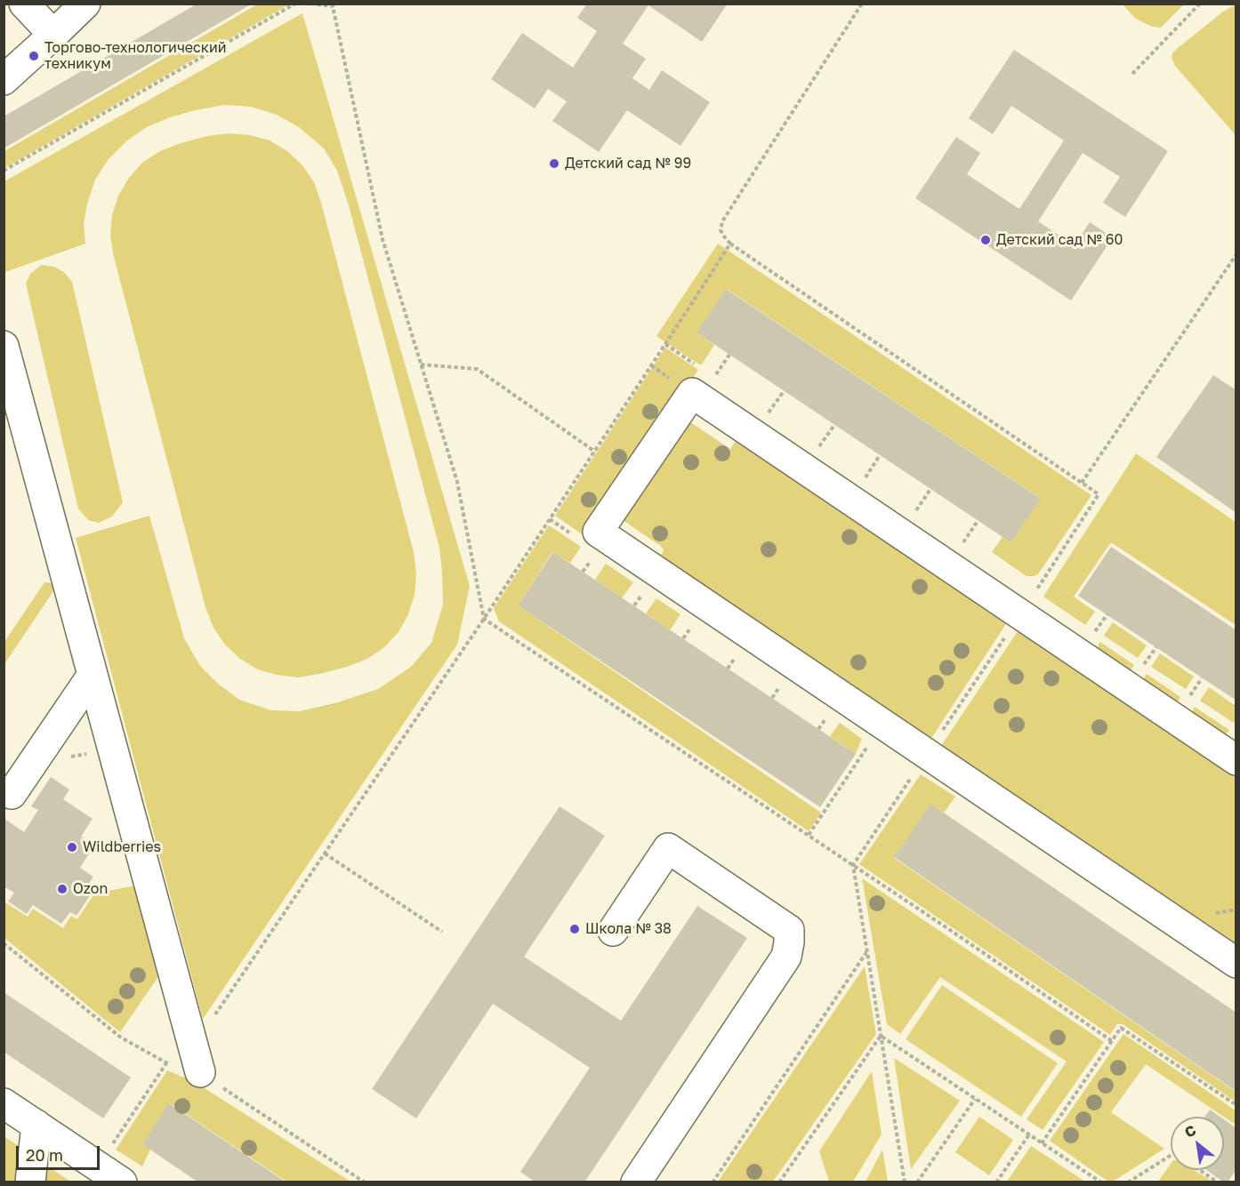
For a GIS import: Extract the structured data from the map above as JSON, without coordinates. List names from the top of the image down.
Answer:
{
  "places": [
    "Торгово-технологический техникум",
    "Детский сад № 99",
    "Детский сад № 60",
    "Wildberries",
    "Ozon",
    "Школа № 38"
  ],
  "scale_bar": "20 m",
  "north": "top left"
}
